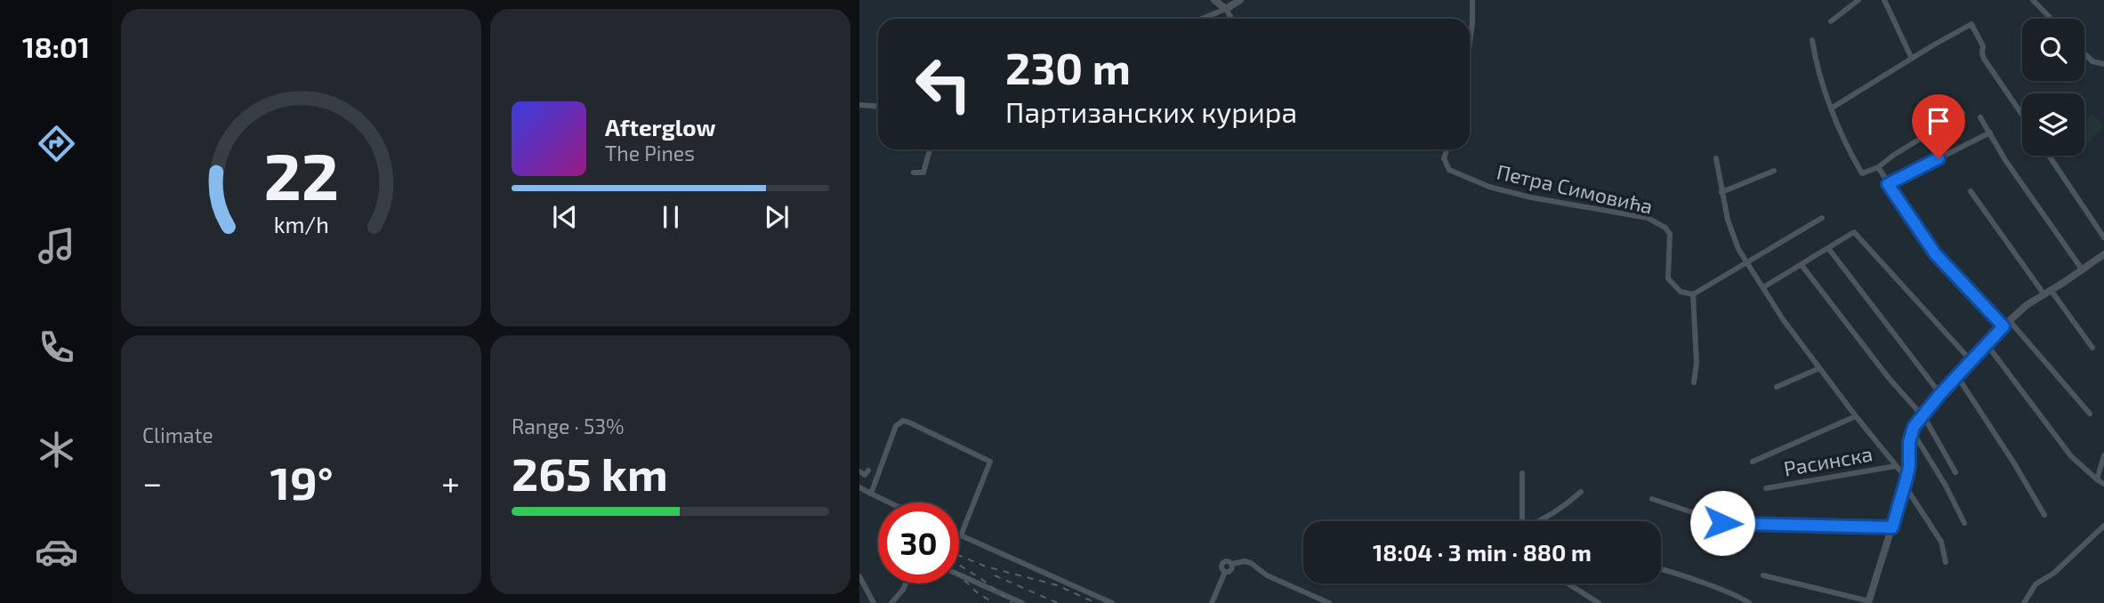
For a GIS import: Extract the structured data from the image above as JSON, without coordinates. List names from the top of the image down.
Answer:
{
  "streets": {
    "street": ["Петра Симовића", "Расинска"]
  },
  "page": {
    "tabs": "18:01",
    "turn": ["230 m", "Партизанских курира"],
    "song": ["Afterglow", "The Pines"],
    "tile": [
      "Climate",
      ["Range · 53%", "265 km"]
    ],
    "heat": ["−", "19°", "+"],
    "limit": "30",
    "trip": "18:04 · 3 min · 880 m",
    "gauge": ["22", "km/h"]
  }
}
